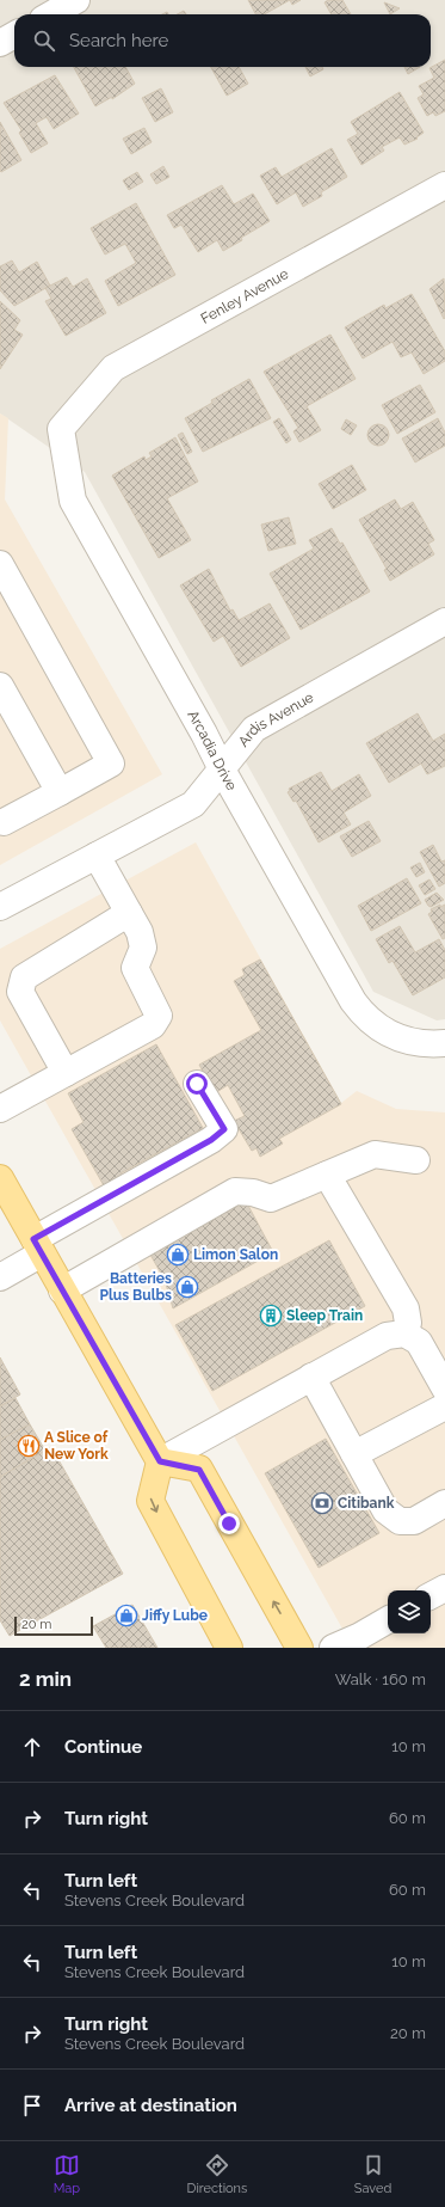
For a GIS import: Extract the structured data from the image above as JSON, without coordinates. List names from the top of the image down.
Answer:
{
  "streets": {
    "street": ["Fenley Avenue", "Ardis Avenue", "Arcadia Drive"]
  },
  "crossings": [
    ["Fenley Avenue", "Arcadia Drive"],
    ["Ardis Avenue", "Arcadia Drive"]
  ],
  "places": {
    "shop": ["Limon Salon", "Batteries Plus Bulbs", "Jiffy Lube"],
    "building": ["Sleep Train"],
    "restaurant": ["A Slice of New York"],
    "bank": ["Citibank"]
  },
  "scale_bar": "20 m",
  "page": {
    "search": "Search here",
    "scale": "20 m",
    "heading": ["2 min", "Walk · 160 m"],
    "list": [
      ["Continue", "10 m"],
      ["Turn right", "60 m"],
      ["Turn left", "Stevens Creek Boulevard", "60 m"],
      ["Turn left", "Stevens Creek Boulevard", "10 m"],
      ["Turn right", "Stevens Creek Boulevard", "20 m"],
      "Arrive at destination"
    ],
    "nav": ["Map", "Directions", "Saved"]
  }
}
